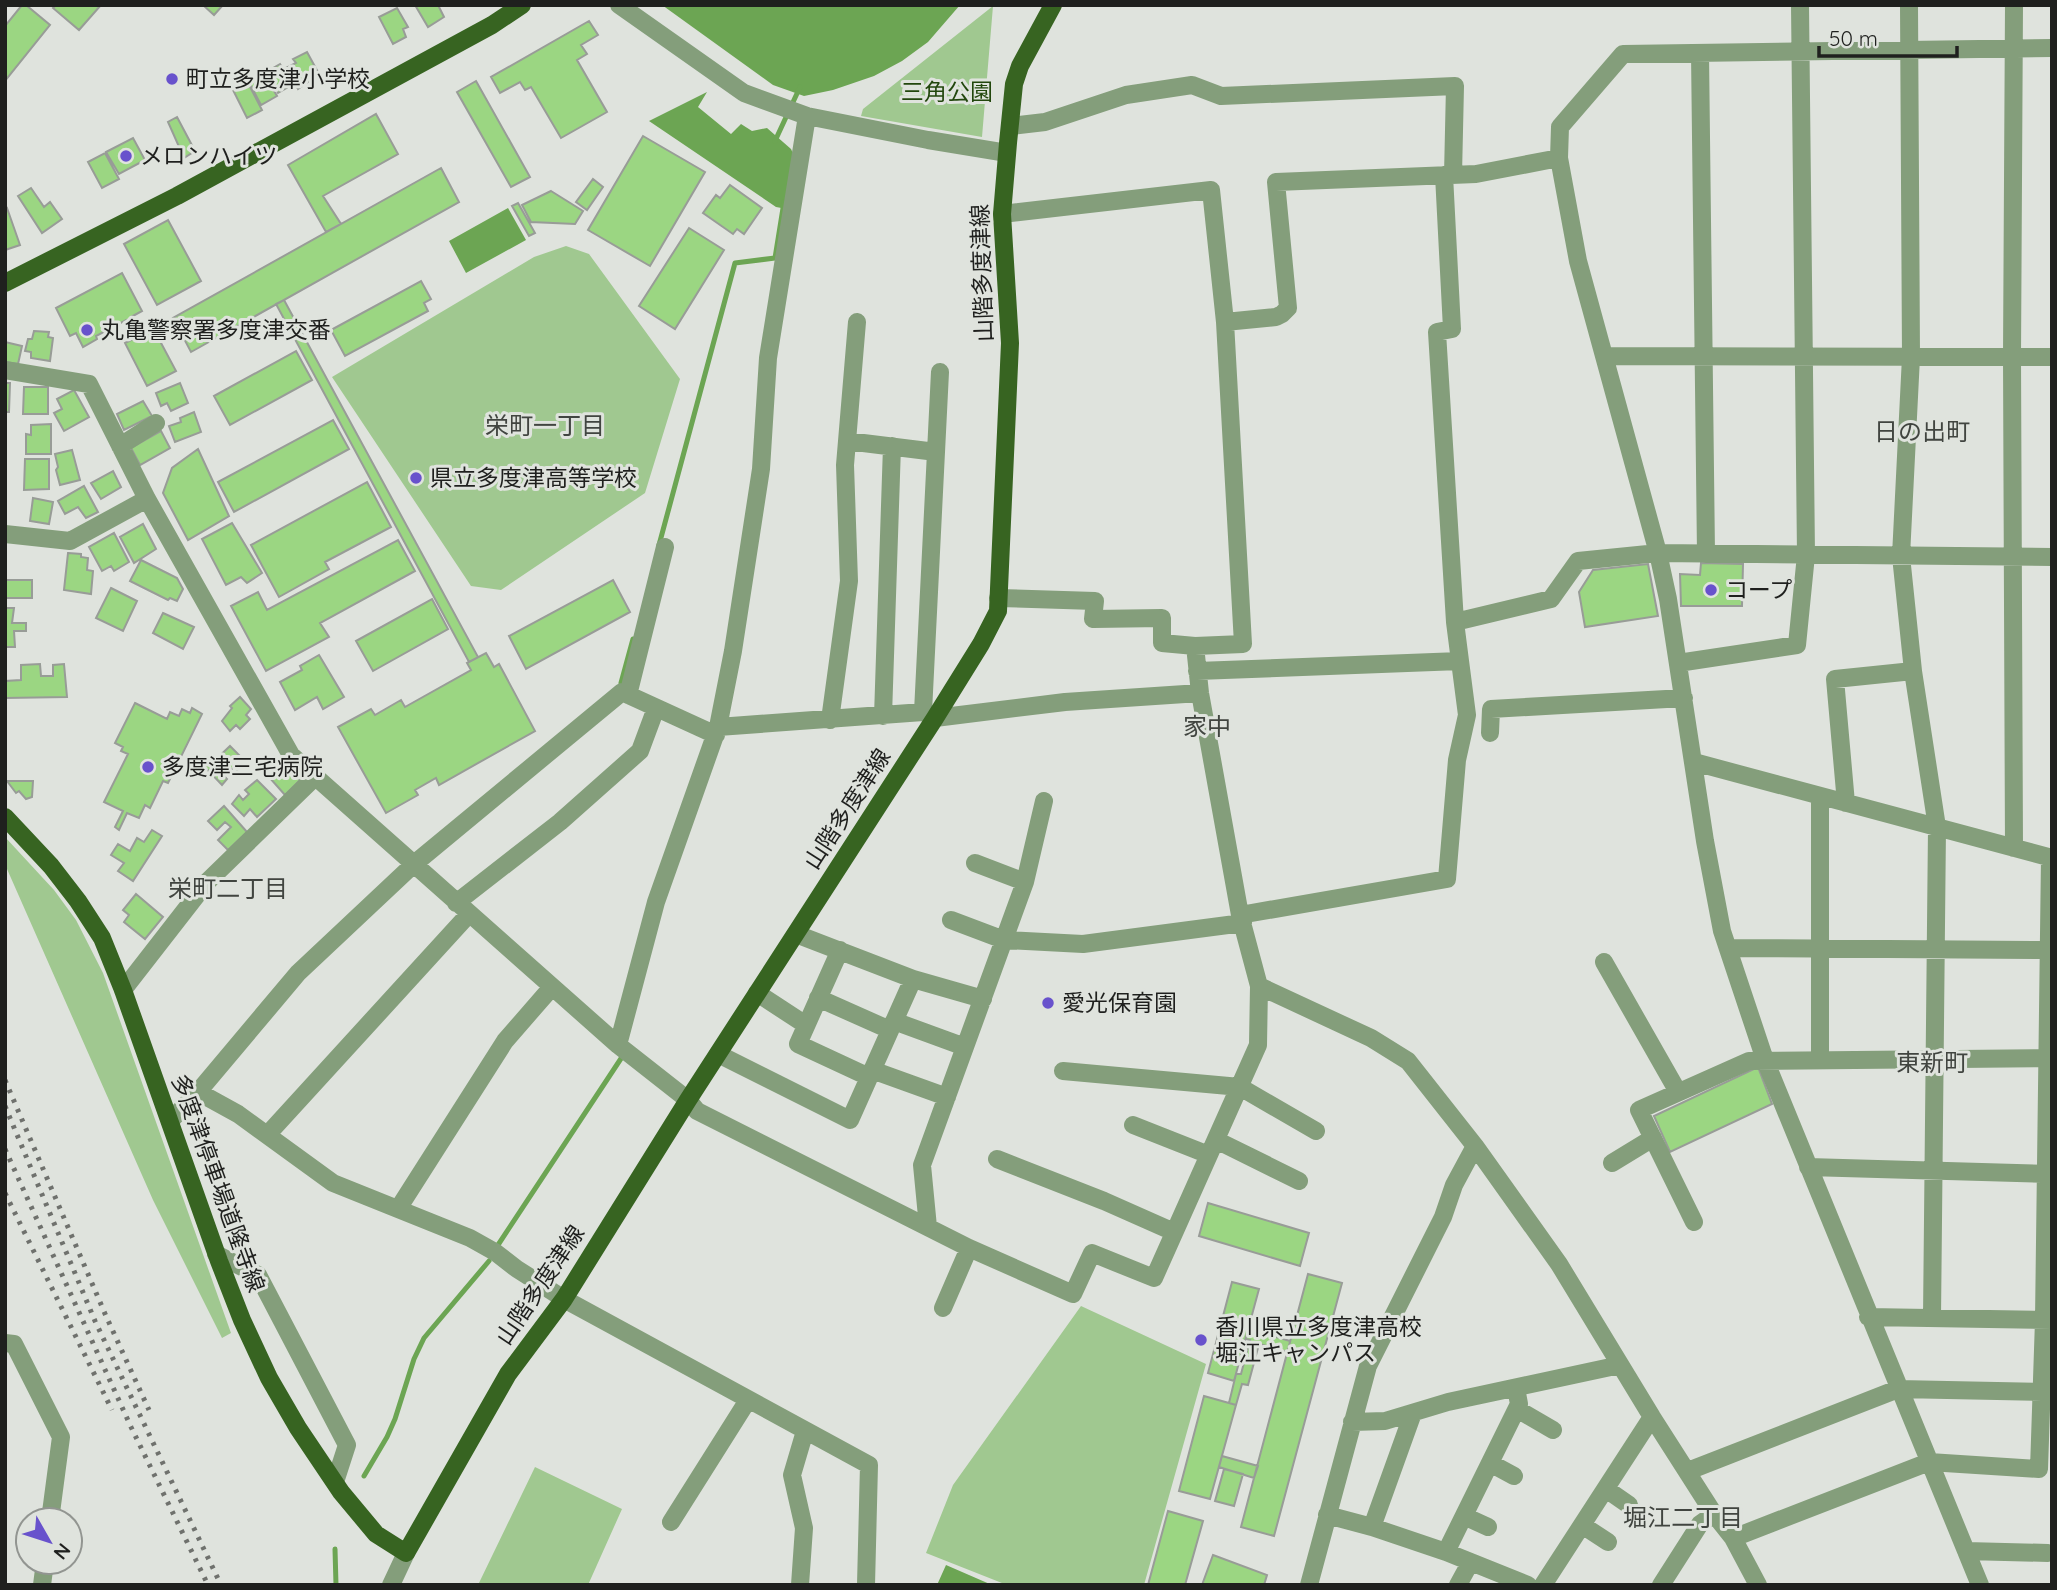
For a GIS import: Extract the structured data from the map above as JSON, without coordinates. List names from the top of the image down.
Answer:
{
  "streets": {
    "main road": ["山階多度津線", "多度津停車場道隆寺線"]
  },
  "crossings": [
    ["山階多度津線", "多度津停車場道隆寺線"]
  ],
  "districts": [
    "栄町一丁目",
    "日の出町",
    "家中",
    "栄町二丁目",
    "東新町",
    "堀江二丁目"
  ],
  "parks": ["三角公園"],
  "places": [
    "町立多度津小学校",
    "メロンハイツ",
    "丸亀警察署多度津交番",
    "県立多度津高等学校",
    "コープ",
    "多度津三宅病院",
    "愛光保育園",
    "香川県立多度津高校 堀江キャンパス"
  ],
  "scale_bar": "50 m",
  "north": "bottom right"
}
